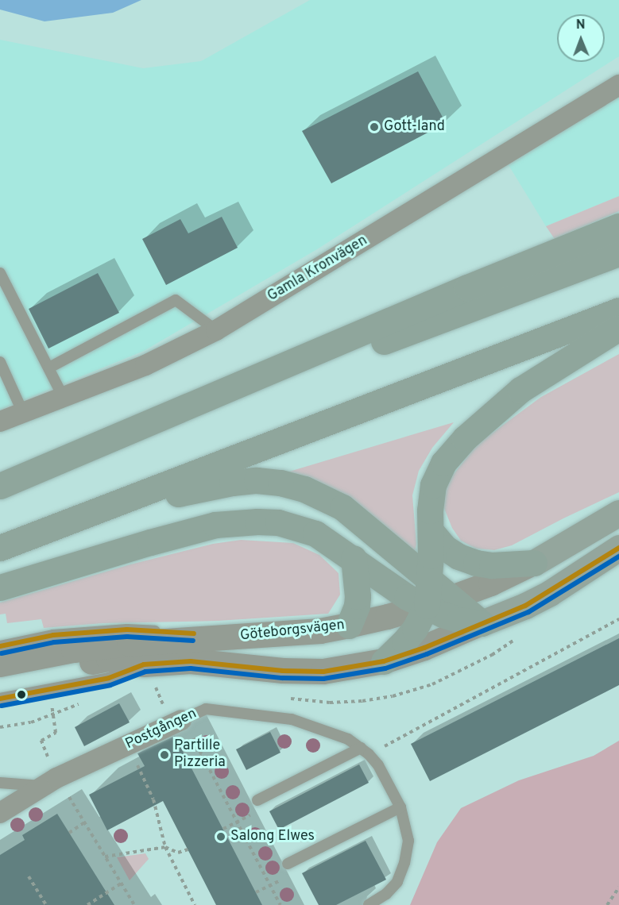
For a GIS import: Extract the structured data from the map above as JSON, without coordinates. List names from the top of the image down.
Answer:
{
  "streets": {
    "main road": ["Göteborgsvägen"],
    "street": ["Gamla Kronvägen", "Postgången"]
  },
  "places": ["Gott-land", "Partille Pizzeria", "Salong Elwes"],
  "north": "top"
}
